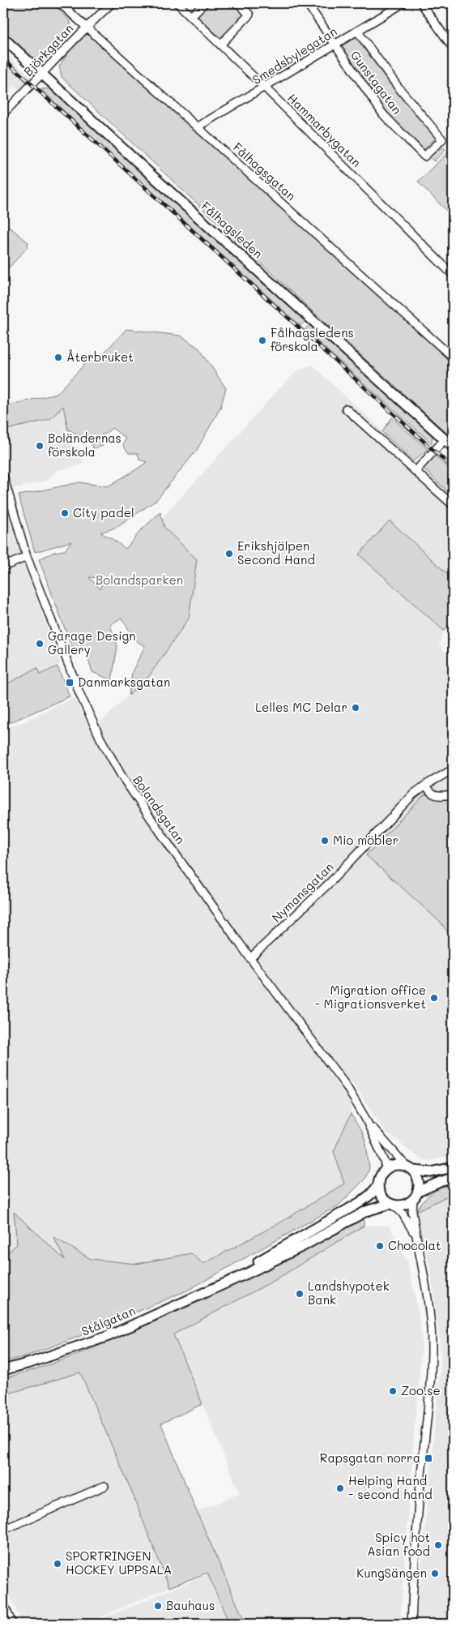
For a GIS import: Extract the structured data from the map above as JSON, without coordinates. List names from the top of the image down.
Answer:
{
  "streets": {
    "main road": ["Fålhagsleden", "Stålgatan"],
    "street": [
      "Björkgatan",
      "Smedsbylegatan",
      "Gunstagatan",
      "Hammarbygatan",
      "Fålhagsgatan",
      "Bolandsgatan",
      "Nymansgatan"
    ]
  },
  "crossings": [
    ["Björkgatan", "Fålhagsgatan"],
    ["Björkgatan", "Fålhagsleden"],
    ["Smedsbylegatan", "Gunstagatan"],
    ["Smedsbylegatan", "Hammarbygatan"],
    ["Smedsbylegatan", "Fålhagsgatan"],
    ["Bolandsgatan", "Nymansgatan"],
    ["Bolandsgatan", "Stålgatan"]
  ],
  "parks": ["Bolandsparken"],
  "places": {
    "other": [
      "Fålhagsledens förskola",
      "Återbruket",
      "Boländernas förskola",
      "City padel",
      "Erikshjälpen Second Hand",
      "Garage Design Gallery",
      "Lelles MC Delar",
      "Mio möbler",
      "Migration office - Migrationsverket",
      "Chocolat",
      "Landshypotek Bank",
      "Zoo.se",
      "Helping Hand - second hand",
      "Spicy hot Asian food",
      "SPORTRINGEN HOCKEY UPPSALA",
      "KungSängen",
      "Bauhaus"
    ],
    "transit": ["Danmarksgatan", "Rapsgatan norra"]
  }
}
